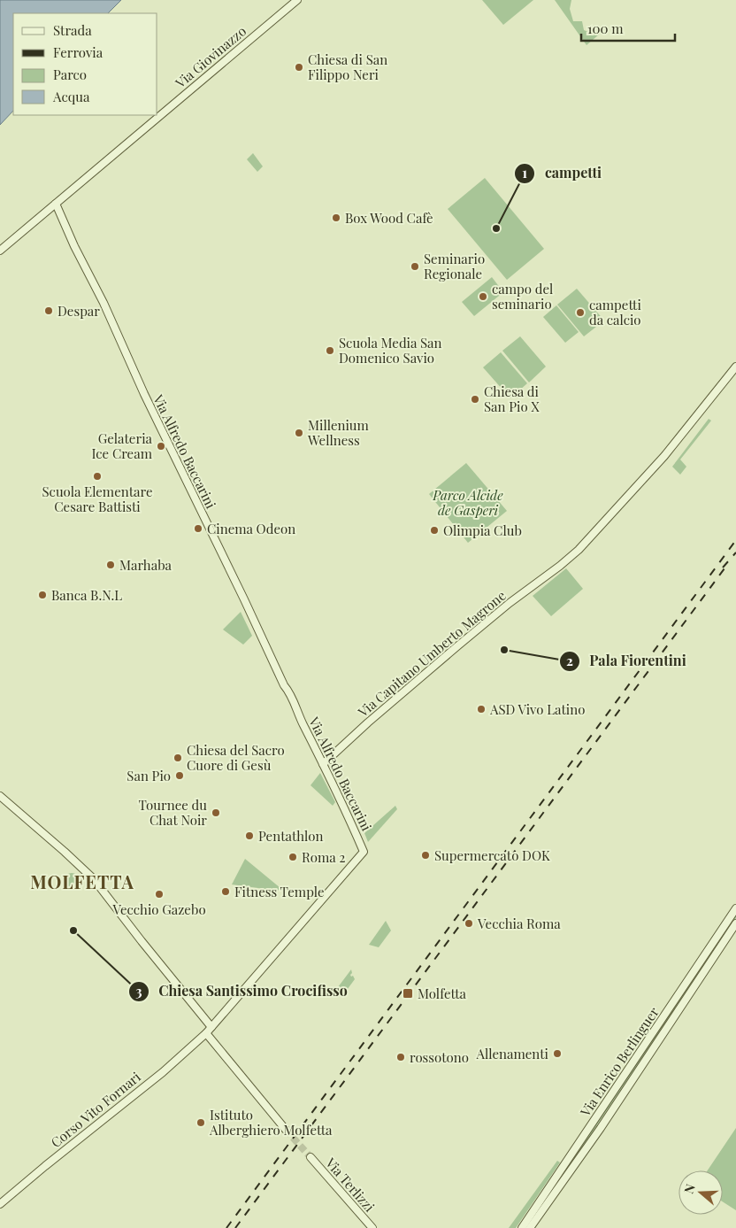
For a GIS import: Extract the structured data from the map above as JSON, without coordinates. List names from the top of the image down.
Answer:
{
  "streets": {
    "street": [
      "Via Giovinazzo",
      "Via Alfredo Baccarini",
      "Via Capitano Umberto Magrone",
      "Via Enrico Berlinguer",
      "Corso Vito Fornari",
      "Via Terlizzi"
    ]
  },
  "crossings": [
    ["Via Giovinazzo", "Via Alfredo Baccarini"],
    ["Via Alfredo Baccarini", "Via Capitano Umberto Magrone"],
    ["Via Alfredo Baccarini", "Corso Vito Fornari"]
  ],
  "districts": ["MOLFETTA"],
  "parks": ["Parco Alcide de Gasperi"],
  "places": {
    "other": [
      "Chiesa di San Filippo Neri",
      "Box Wood Cafè",
      "campetti",
      "Seminario Regionale",
      "campo del seminario",
      "Despar",
      "campetti da calcio",
      "Scuola Media San Domenico Savio",
      "Chiesa di San Pio X",
      "Millenium Wellness",
      "Gelateria Ice Cream",
      "Scuola Elementare Cesare Battisti",
      "Cinema Odeon",
      "Olimpia Club",
      "Marhaba",
      "Banca B.N.L",
      "Pala Fiorentini",
      "ASD Vivo Latino",
      "Chiesa del Sacro Cuore di Gesù",
      "San Pio",
      "Tournee du Chat Noir",
      "Pentathlon",
      "Supermercato DOK",
      "Roma 2",
      "Fitness Temple",
      "Vecchio Gazebo",
      "Vecchia Roma",
      "Chiesa Santissimo Crocifisso",
      "Allenamenti",
      "rossotono",
      "Istituto Alberghiero Molfetta"
    ],
    "transit": ["Molfetta"]
  },
  "legend": [
    "Strada",
    "Ferrovia",
    "Parco",
    "Acqua"
  ],
  "scale_bar": "100 m",
  "north": "left"
}
